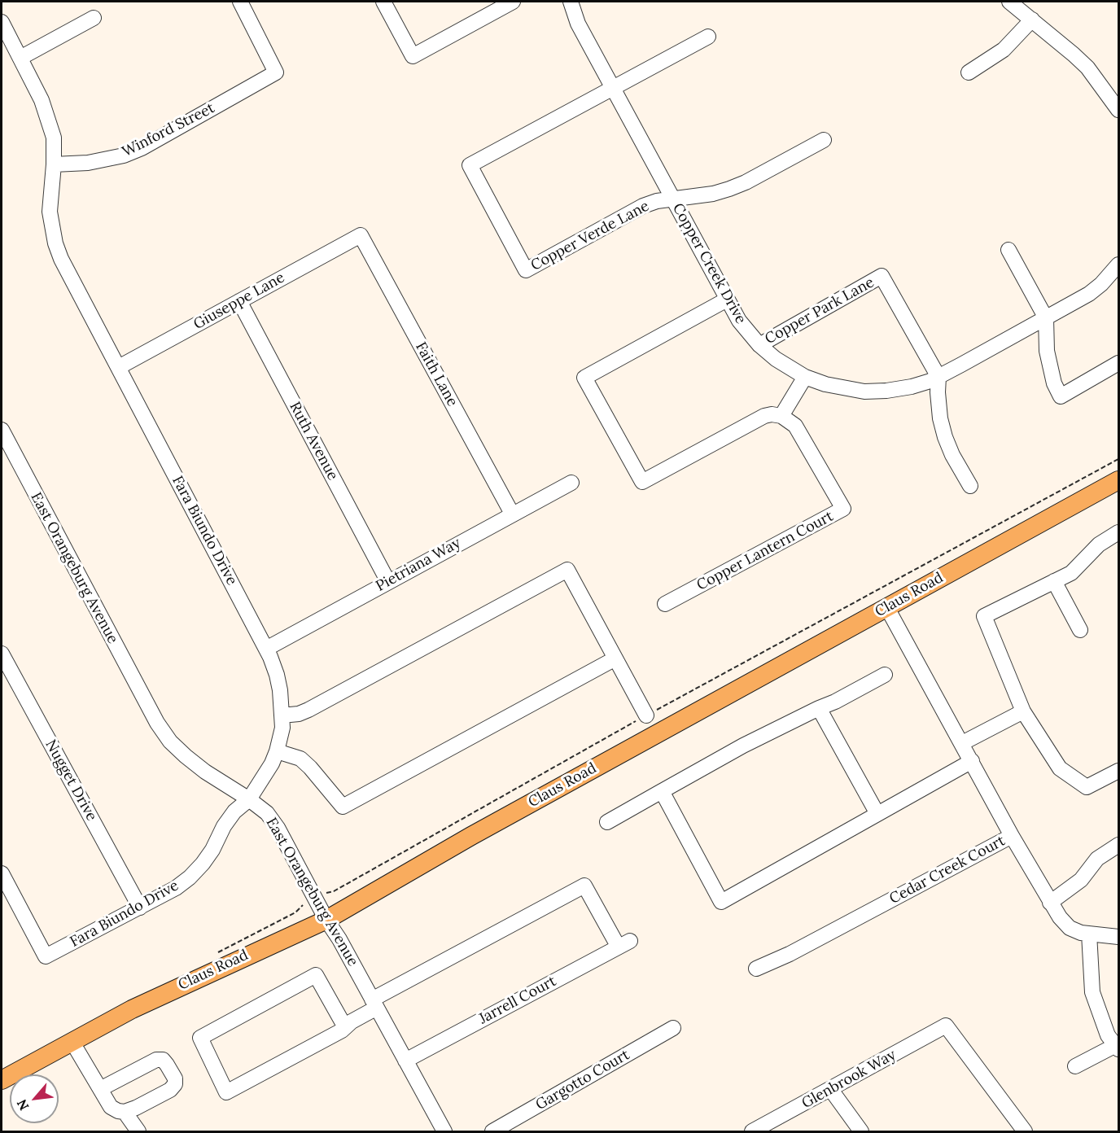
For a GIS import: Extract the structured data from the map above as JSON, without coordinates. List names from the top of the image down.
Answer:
{
  "streets": {
    "main road": ["Claus Road"],
    "street": [
      "Winford Street",
      "Copper Verde Lane",
      "Copper Creek Drive",
      "Giuseppe Lane",
      "Copper Park Lane",
      "Faith Lane",
      "Ruth Avenue",
      "Fara Biundo Drive",
      "Copper Lantern Court",
      "Pietriana Way",
      "East Orangeburg Avenue",
      "Nugget Drive",
      "Cedar Creek Court",
      "Jarrell Court",
      "Glenbrook Way",
      "Gargotto Court"
    ]
  },
  "crossings": [
    ["Winford Street", "Fara Biundo Drive"],
    ["Copper Verde Lane", "Copper Creek Drive"],
    ["Copper Creek Drive", "Copper Park Lane"],
    ["Giuseppe Lane", "Faith Lane"],
    ["Giuseppe Lane", "Ruth Avenue"],
    ["Giuseppe Lane", "Fara Biundo Drive"],
    ["Faith Lane", "Pietriana Way"],
    ["Ruth Avenue", "Pietriana Way"],
    ["Fara Biundo Drive", "Pietriana Way"],
    ["Fara Biundo Drive", "East Orangeburg Avenue"],
    ["Fara Biundo Drive", "Nugget Drive"],
    ["East Orangeburg Avenue", "Claus Road"],
    ["East Orangeburg Avenue", "Jarrell Court"],
    ["Claus Road", "Cedar Creek Court"]
  ],
  "north": "bottom left"
}
